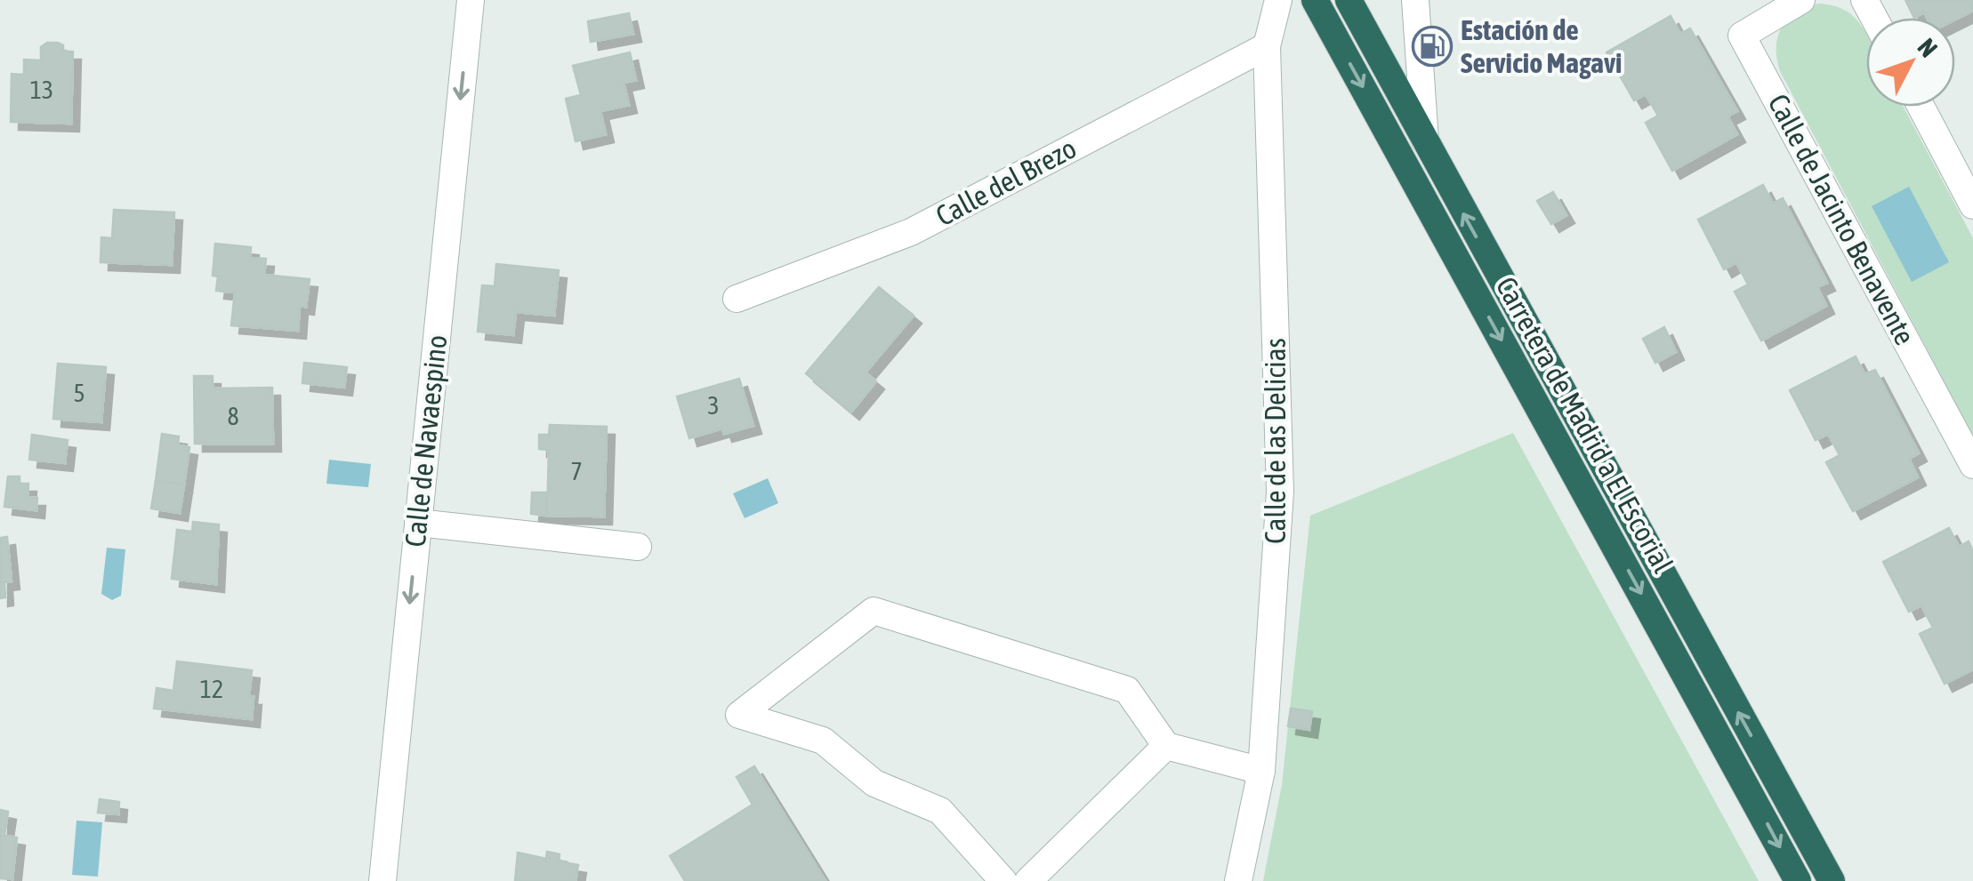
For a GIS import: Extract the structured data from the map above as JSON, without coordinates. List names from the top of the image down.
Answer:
{
  "streets": {
    "highway": ["Carretera de Madrid a El Escorial"],
    "street": [
      "Calle del Brezo",
      "Calle de Jacinto Benavente",
      "Calle de Navaespino",
      "Calle de las Delicias"
    ]
  },
  "crossings": [
    ["Calle del Brezo", "Calle de las Delicias"]
  ],
  "one_way": ["Calle de Navaespino"],
  "places": {
    "fuel station": ["Estación de Servicio Magavi"]
  },
  "house_numbers": [
    "13",
    "5",
    "3",
    "8",
    "7",
    "12"
  ],
  "north": "top right"
}
